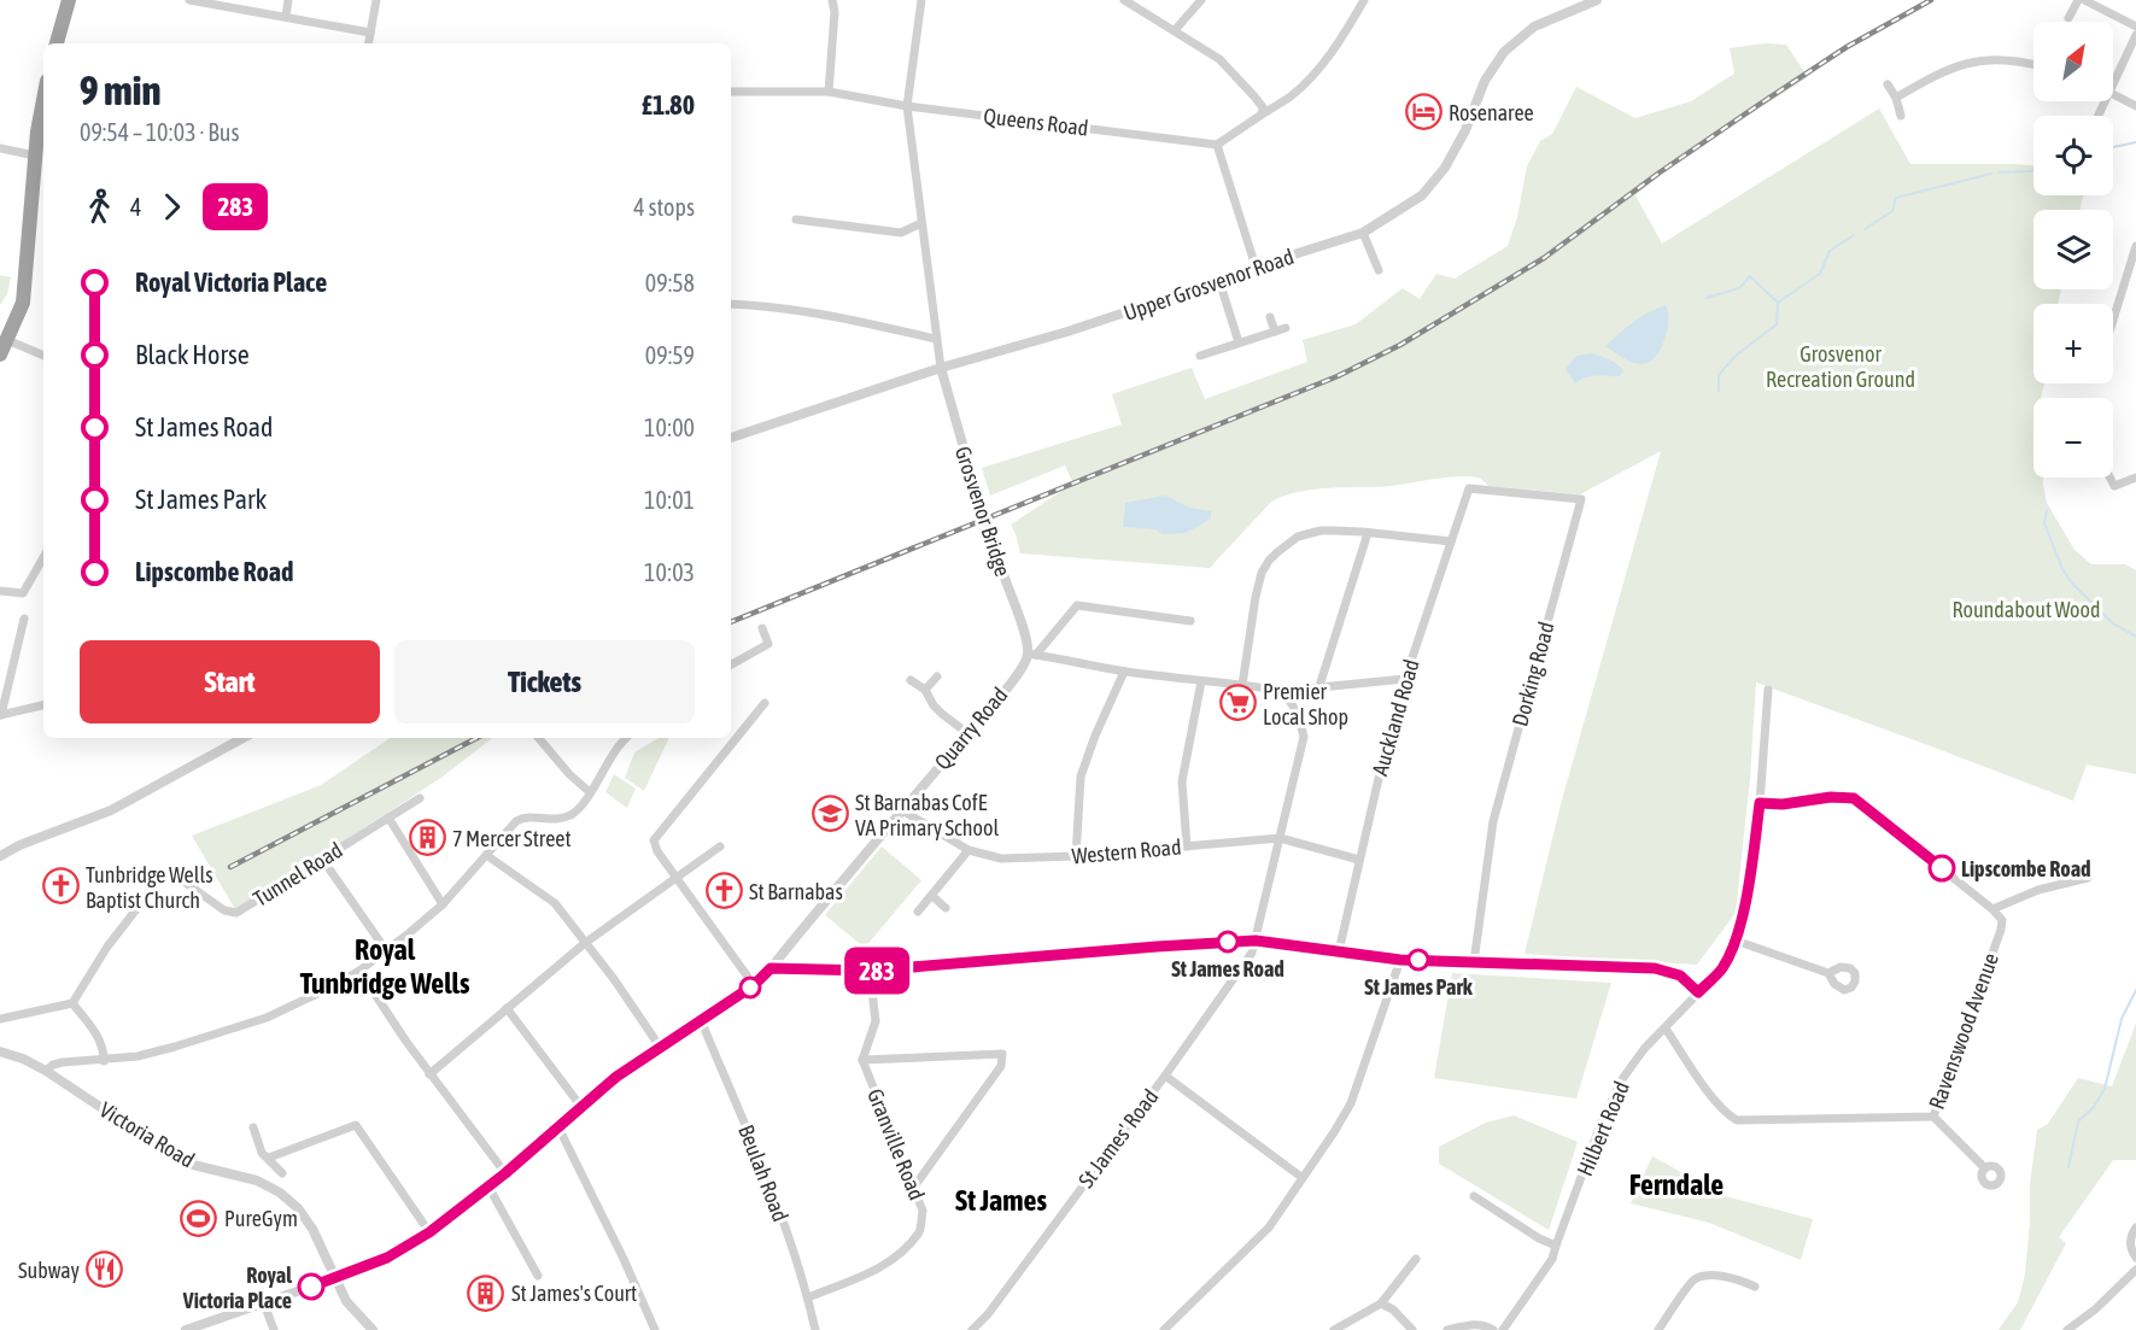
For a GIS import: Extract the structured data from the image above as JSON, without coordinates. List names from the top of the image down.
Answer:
{
  "streets": {
    "street": [
      "Queens Road",
      "Upper Grosvenor Road",
      "Grosvenor Bridge",
      "Dorking Road",
      "Auckland Road",
      "Quarry Road",
      "Western Road",
      "Tunnel Road",
      "Ravenswood Avenue",
      "Hilbert Road",
      "Victoria Road",
      "St James' Road",
      "Granville Road",
      "Beulah Road"
    ]
  },
  "crossings": [
    ["Upper Grosvenor Road", "Grosvenor Bridge"],
    ["Grosvenor Bridge", "Quarry Road"],
    ["Dorking Road", "Auckland Road"],
    ["Auckland Road", "Western Road"],
    ["Quarry Road", "Western Road"],
    ["Quarry Road", "Victoria Road"],
    ["Quarry Road", "Beulah Road"],
    ["Ravenswood Avenue", "Hilbert Road"],
    ["Granville Road", "Beulah Road"]
  ],
  "districts": ["Royal Tunbridge Wells", "Ferndale", "St James"],
  "parks": ["Grosvenor Recreation Ground", "Roundabout Wood"],
  "places": {
    "hotel": ["Rosenaree"],
    "supermarket": ["Premier Local Shop"],
    "school or university": ["St Barnabas CofE VA Primary School"],
    "building": ["7 Mercer Street", "St James's Court"],
    "other": [
      "Lipscombe Road",
      "St James Road",
      "St James Park",
      "Royal Victoria Place"
    ],
    "church": ["Tunbridge Wells Baptist Church", "St Barnabas"],
    "sports": ["PureGym"],
    "restaurant": ["Subway"]
  },
  "lines": ["bus line 283"],
  "north": "top right",
  "page": {
    "on_map": "283",
    "map_buttons": ["+", "−"],
    "heading": ["9 min", "09:54 – 10:03 · Bus", "£1.80"],
    "legs": ["4", "283", "4 stops"],
    "list": [
      {
        "name": "Royal Victoria Place",
        "value": "09:58"
      },
      {
        "name": "Black Horse",
        "value": "09:59"
      },
      {
        "name": "St James Road",
        "value": "10:00"
      },
      {
        "name": "St James Park",
        "value": "10:01"
      },
      {
        "name": "Lipscombe Road",
        "value": "10:03"
      }
    ],
    "buttons": ["Start", "Tickets"]
  }
}
